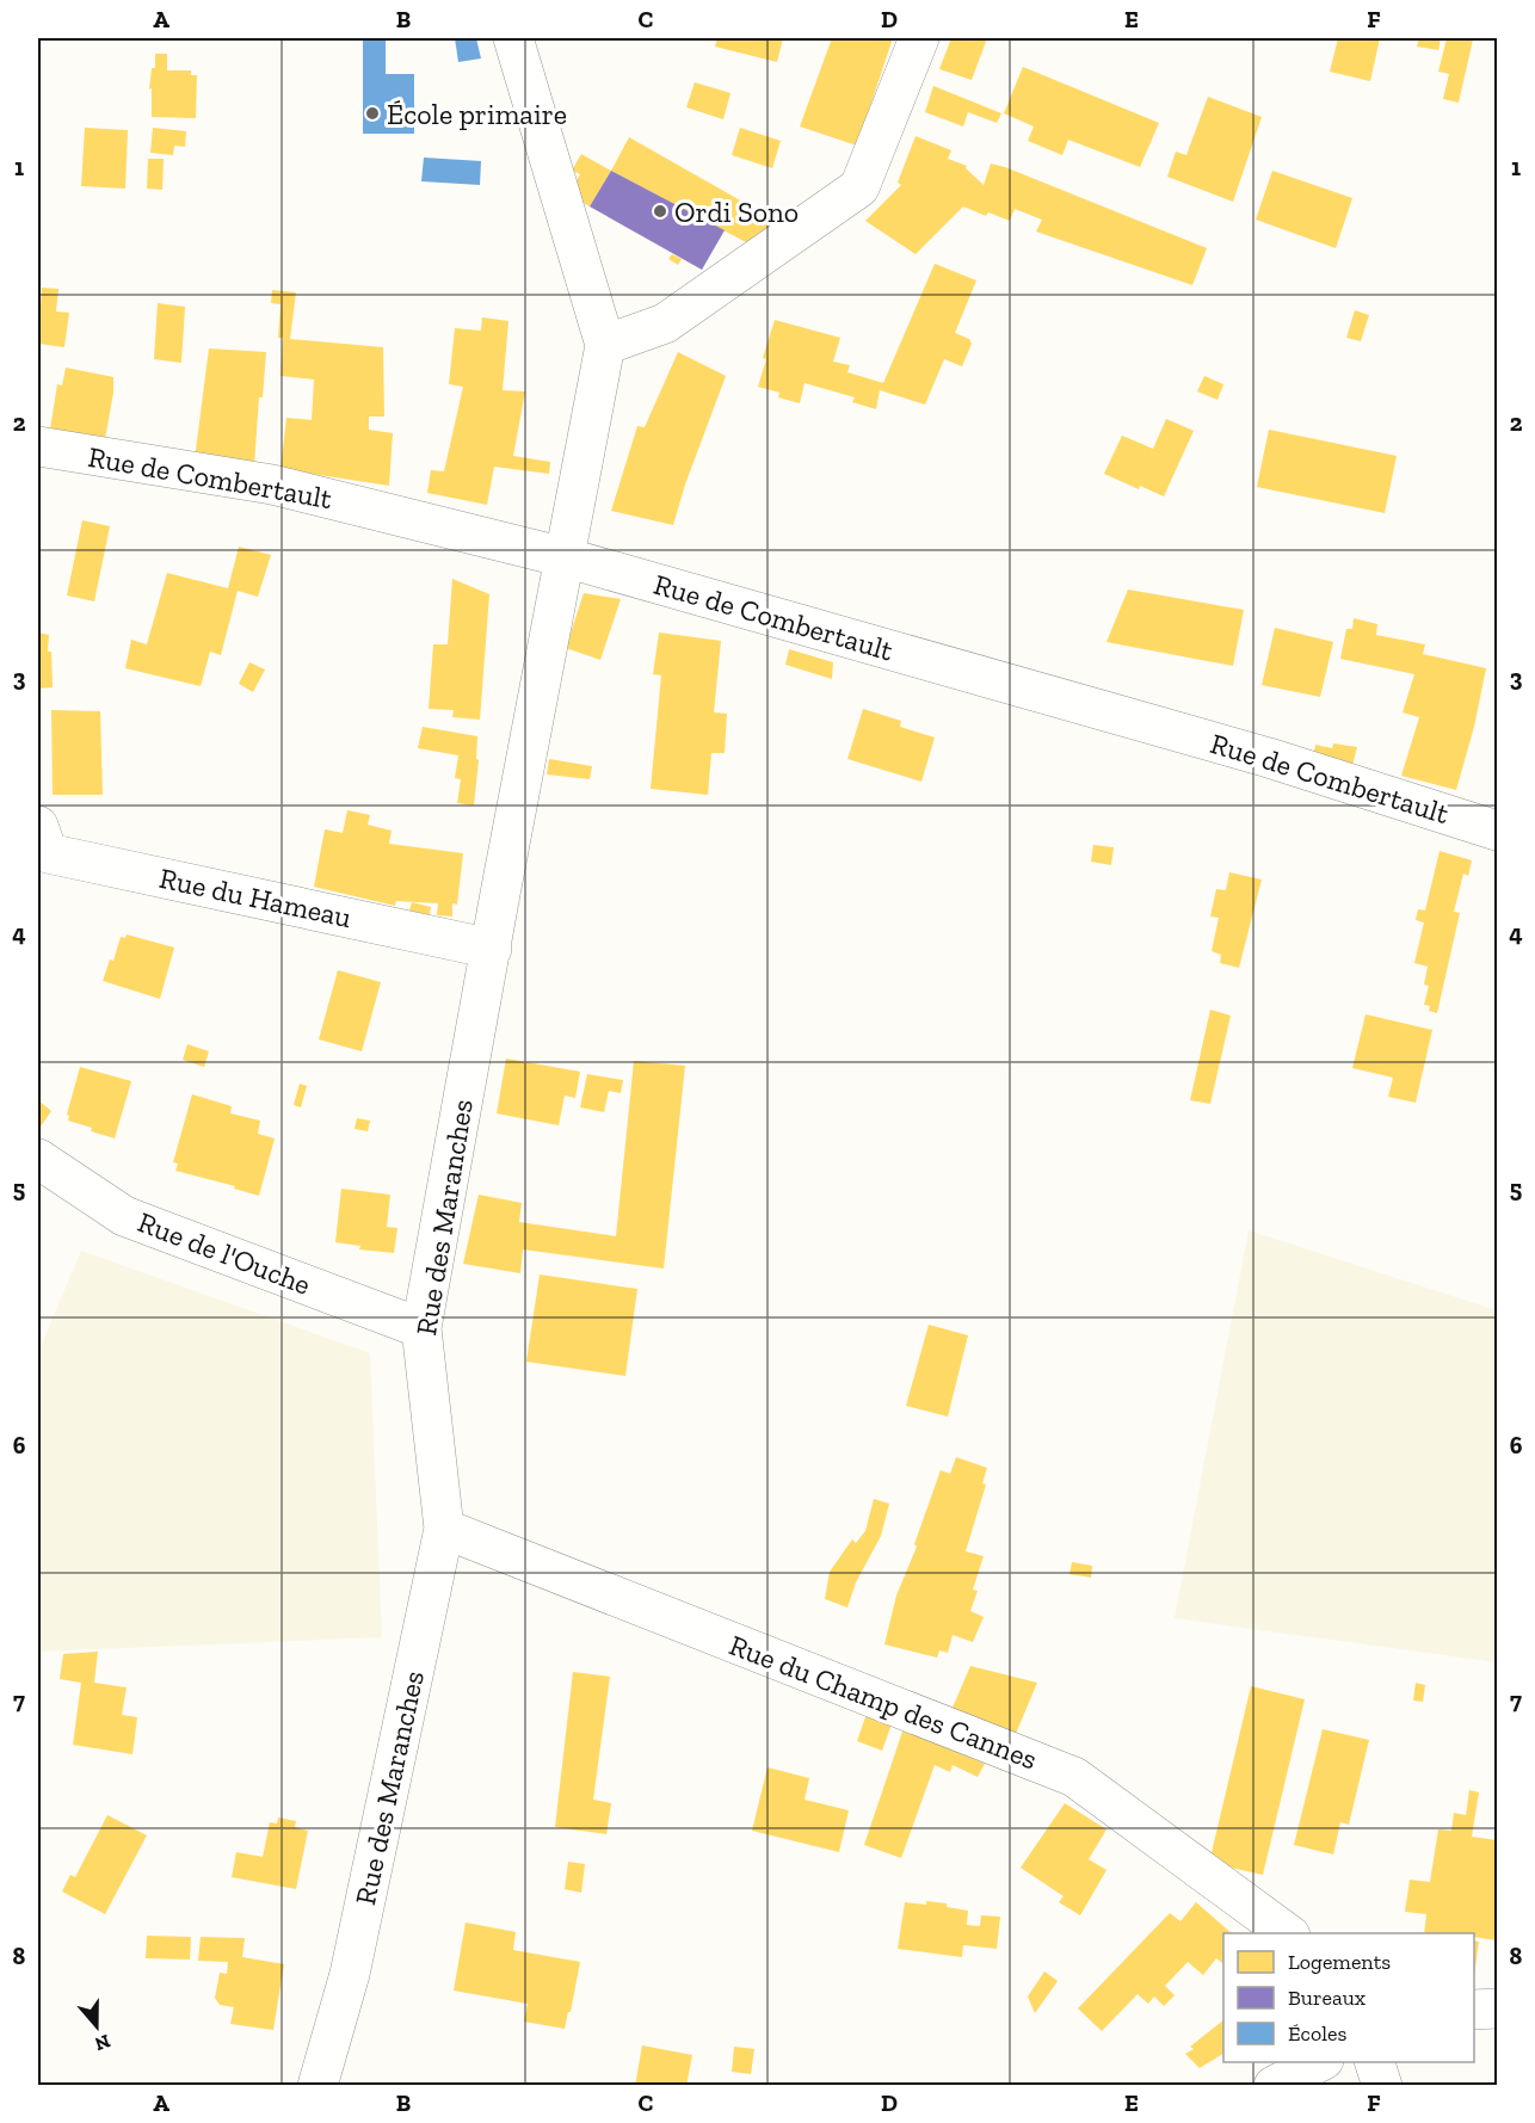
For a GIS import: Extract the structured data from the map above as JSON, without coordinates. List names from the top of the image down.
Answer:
{
  "streets": {
    "street": [
      "Rue de Combertault",
      "Rue du Hameau",
      "Rue des Maranches",
      "Rue de l'Ouche",
      "Rue du Champ des Cannes"
    ]
  },
  "crossings": [
    ["Rue de Combertault", "Rue des Maranches"],
    ["Rue du Hameau", "Rue des Maranches"],
    ["Rue des Maranches", "Rue de l'Ouche"],
    ["Rue des Maranches", "Rue du Champ des Cannes"]
  ],
  "places": ["École primaire", "Ordi Sono"],
  "legend": ["Logements", "Bureaux", "Écoles"],
  "north": "bottom",
  "grid": {
    "columns": [
      "A",
      "B",
      "C",
      "D",
      "E",
      "F"
    ],
    "rows": [
      "1",
      "2",
      "3",
      "4",
      "5",
      "6",
      "7",
      "8"
    ]
  }
}
